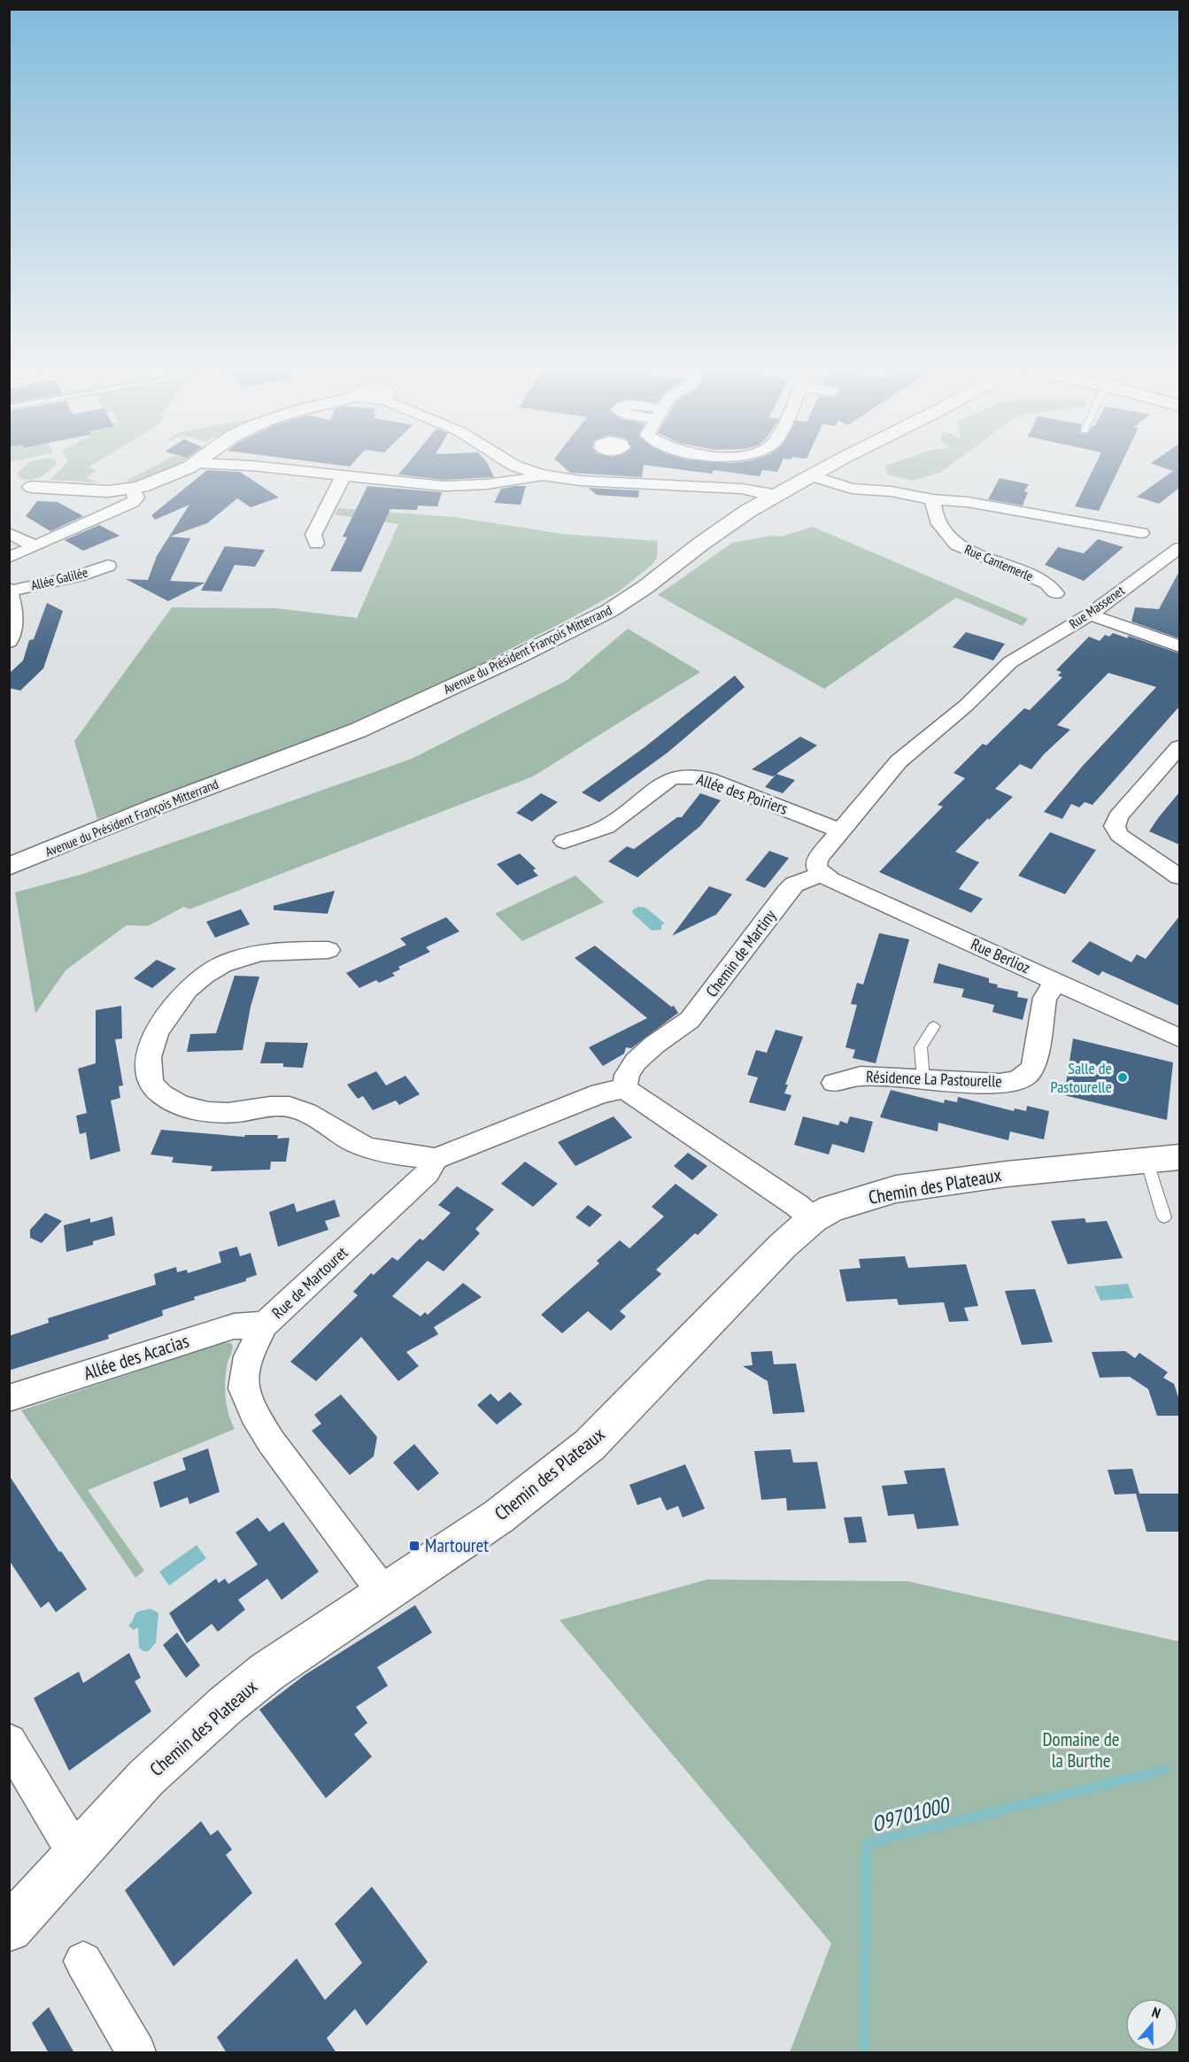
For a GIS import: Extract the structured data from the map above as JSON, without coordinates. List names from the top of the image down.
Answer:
{
  "streets": {
    "street": [
      "Rue Cantemerle",
      "Allée Galilée",
      "Rue Massenet",
      "Avenue du Président François Mitterrand",
      "Allée des Poiriers",
      "Chemin de Martiny",
      "Rue Berlioz",
      "Résidence La Pastourelle",
      "Chemin des Plateaux",
      "Rue de Martouret",
      "Allée des Acacias"
    ]
  },
  "crossings": [
    ["Rue Massenet", "Allée des Poiriers"],
    ["Chemin de Martiny", "Rue Berlioz"],
    ["Rue Berlioz", "Résidence La Pastourelle"],
    ["Chemin des Plateaux", "Rue de Martouret"],
    ["Rue de Martouret", "Allée des Acacias"]
  ],
  "water": ["O9701000"],
  "parks": ["Domaine de la Burthe"],
  "places": {
    "other": ["Salle de Pastourelle"],
    "transit": ["Martouret"]
  },
  "north": "top"
}
